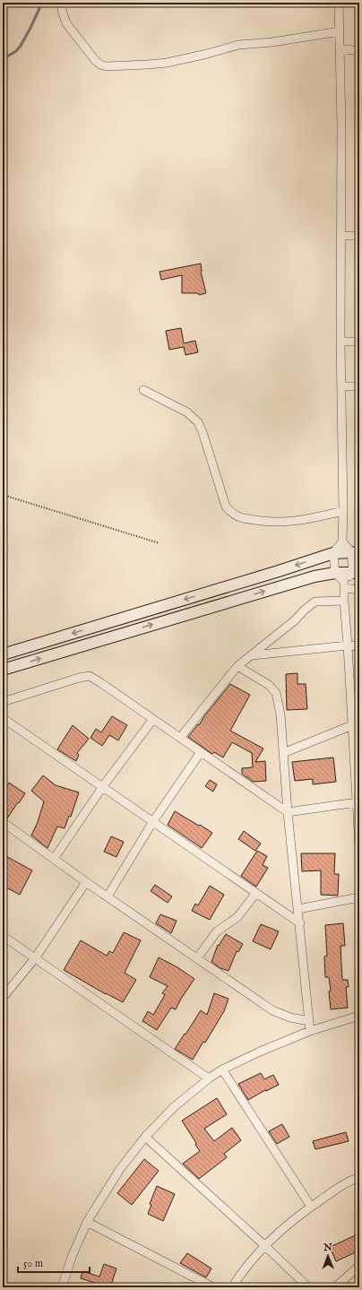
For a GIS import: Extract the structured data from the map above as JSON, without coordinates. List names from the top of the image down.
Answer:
{
  "scale_bar": "50 m",
  "north": "top"
}
